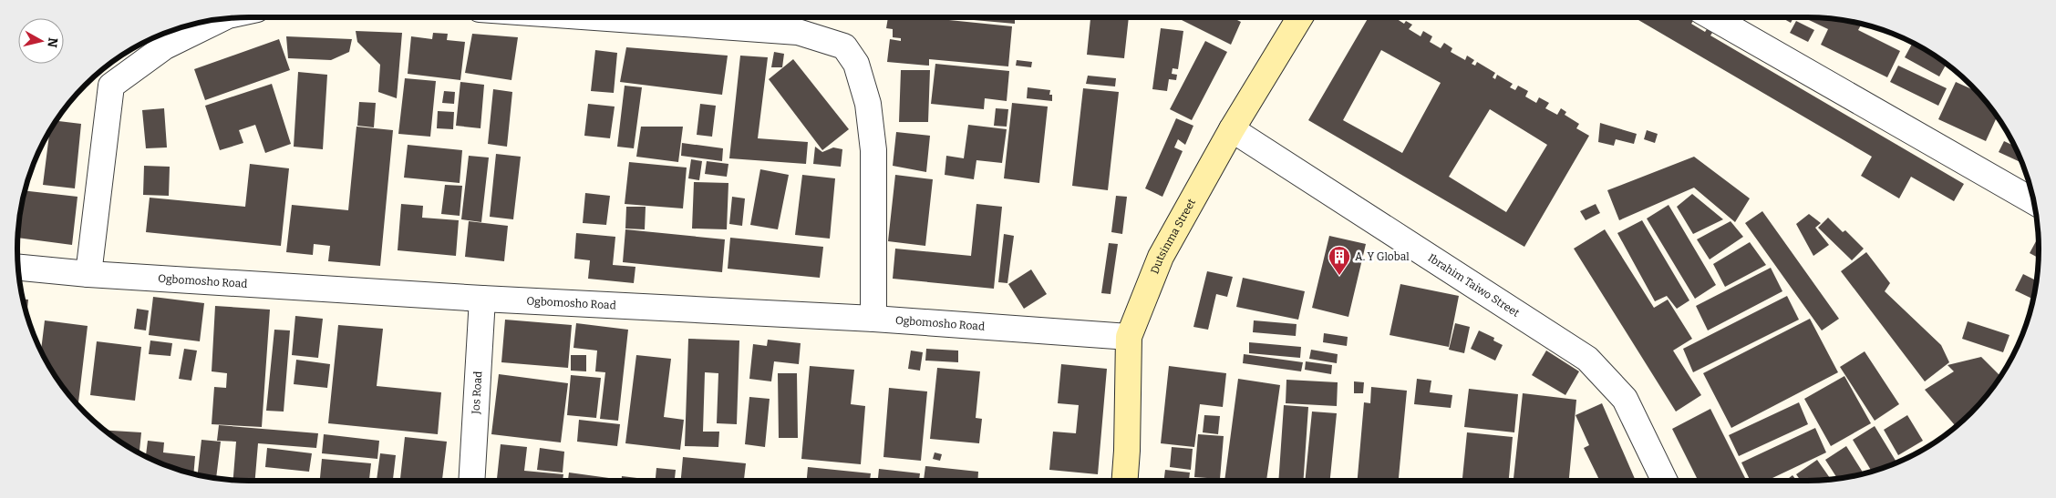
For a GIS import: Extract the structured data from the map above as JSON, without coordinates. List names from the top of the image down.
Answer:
{
  "streets": {
    "street": [
      "Dutsinma Street",
      "Ogbomosho Road",
      "Ibrahim Taiwo Street",
      "Jos Road"
    ]
  },
  "crossings": [
    ["Dutsinma Street", "Ogbomosho Road"],
    ["Dutsinma Street", "Ibrahim Taiwo Street"],
    ["Ogbomosho Road", "Jos Road"]
  ],
  "places": {
    "building": ["A. Y Global"]
  },
  "north": "right"
}
